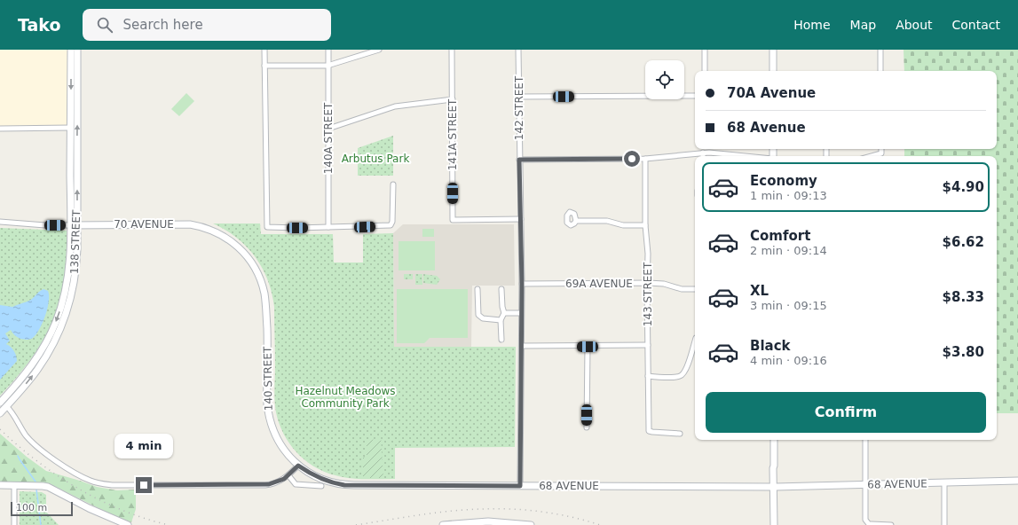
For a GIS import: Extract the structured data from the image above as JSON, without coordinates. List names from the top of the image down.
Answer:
{
  "streets": {
    "street": [
      "142 STREET",
      "141A STREET",
      "140A STREET",
      "70 AVENUE",
      "138 STREET",
      "69A AVENUE",
      "143 STREET",
      "140 STREET",
      "68 AVENUE"
    ]
  },
  "crossings": [
    ["142 STREET", "141A STREET"],
    ["142 STREET", "69A AVENUE"],
    ["142 STREET", "68 AVENUE"],
    ["70 AVENUE", "138 STREET"],
    ["70 AVENUE", "140 STREET"],
    ["69A AVENUE", "143 STREET"],
    ["140 STREET", "68 AVENUE"]
  ],
  "parks": ["Arbutus Park", "Hazelnut Meadows Community Park"],
  "scale_bar": "100 m",
  "page": {
    "header": "Tako",
    "search": "Search here",
    "nav": [
      "Home",
      "Map",
      "About",
      "Contact"
    ],
    "banner": ["70A Avenue", "68 Avenue"],
    "list": [
      {
        "name": "Economy",
        "note": "1 min · 09:13",
        "value": "$4.90"
      },
      {
        "name": "Comfort",
        "note": "2 min · 09:14",
        "value": "$6.62"
      },
      {
        "name": "XL",
        "note": "3 min · 09:15",
        "value": "$8.33"
      },
      {
        "name": "Black",
        "note": "4 min · 09:16",
        "value": "$3.80"
      }
    ],
    "buttons": "Confirm",
    "bubble": "4 min",
    "scale": "100 m"
  }
}
